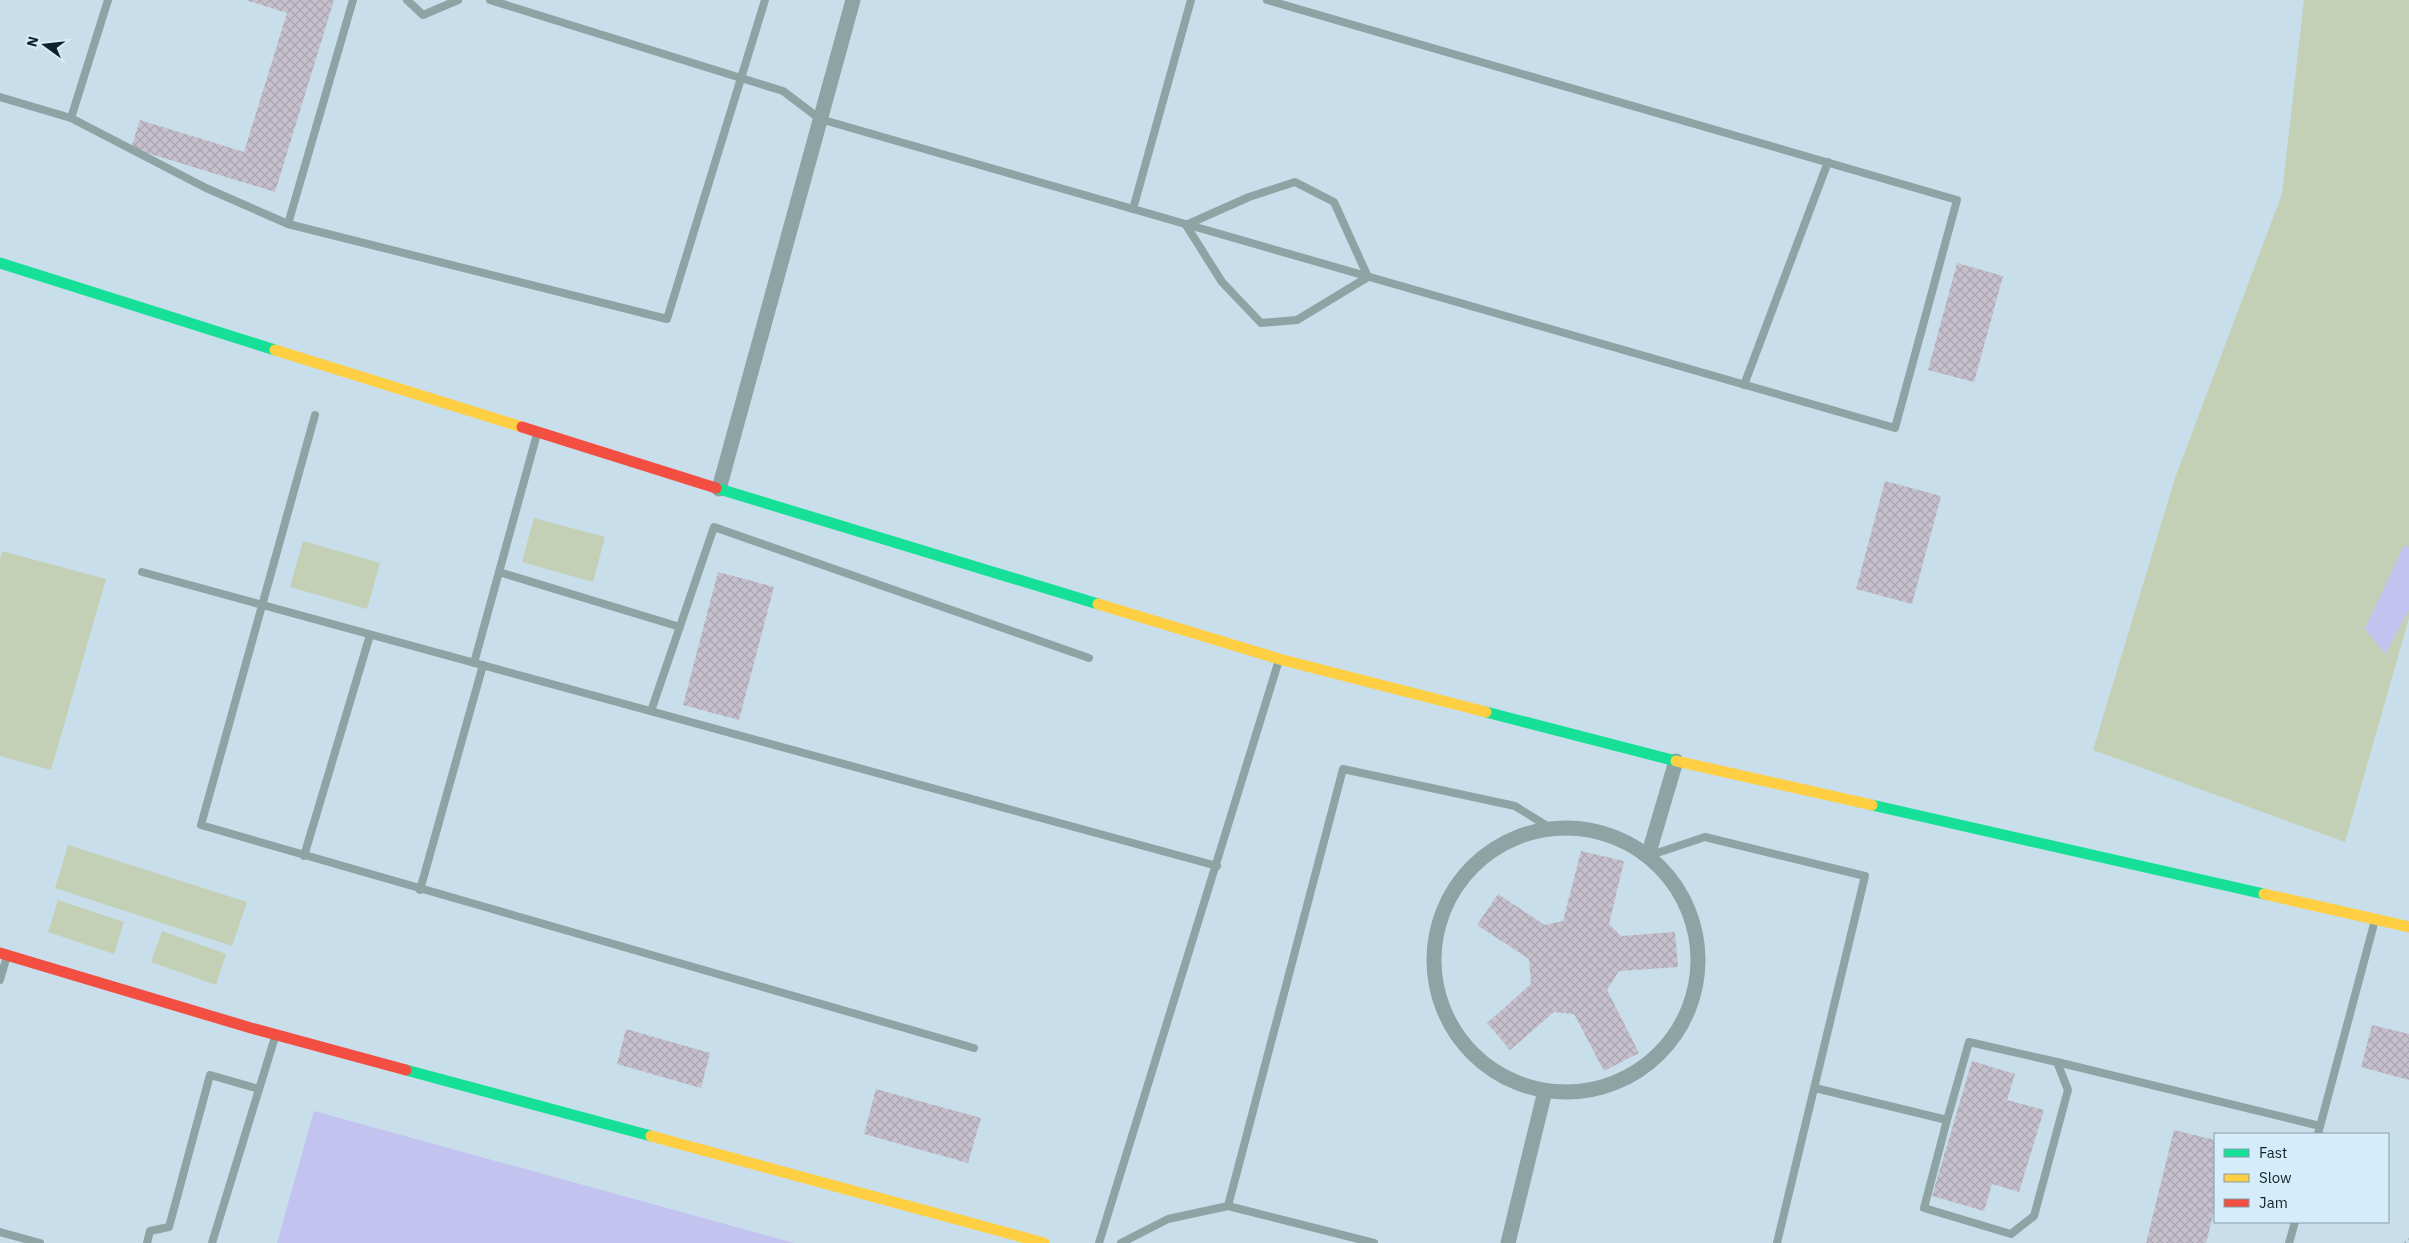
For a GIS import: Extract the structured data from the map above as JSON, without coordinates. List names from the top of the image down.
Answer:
{
  "legend": ["Fast", "Slow", "Jam"],
  "north": "left"
}
